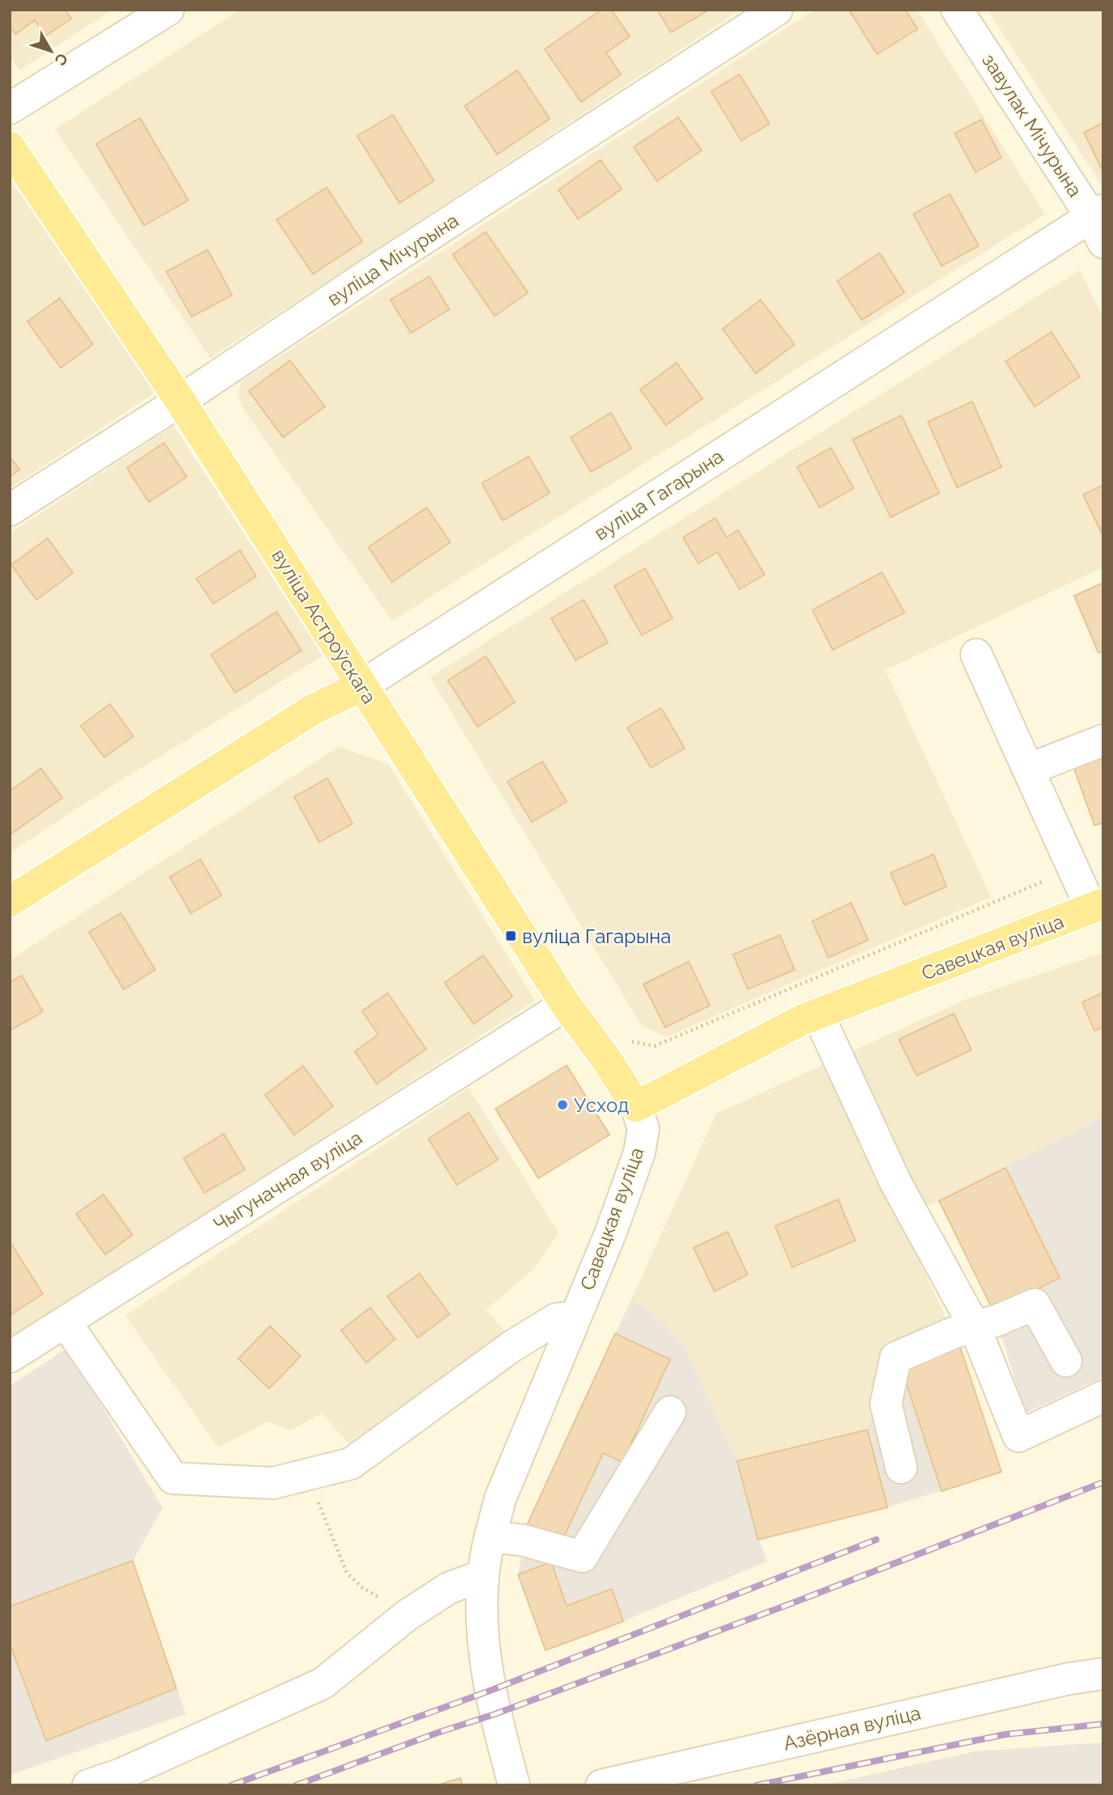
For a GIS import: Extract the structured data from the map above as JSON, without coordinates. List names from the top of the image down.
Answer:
{
  "streets": {
    "main road": ["вуліца Гагарына", "вуліца Астроўскага", "Савецкая вуліца"],
    "street": [
      "завулак Мічурына",
      "вуліца Мічурына",
      "Чыгуначная вуліца",
      "Азёрная вуліца"
    ]
  },
  "crossings": [
    ["завулак Мічурына", "вуліца Гагарына"],
    ["вуліца Мічурына", "вуліца Астроўскага"],
    ["вуліца Гагарына", "вуліца Астроўскага"],
    ["вуліца Астроўскага", "Савецкая вуліца"],
    ["вуліца Астроўскага", "Чыгуначная вуліца"]
  ],
  "places": {
    "transit": ["вуліца Гагарына"],
    "other": ["Усход"]
  },
  "north": "bottom right"
}
